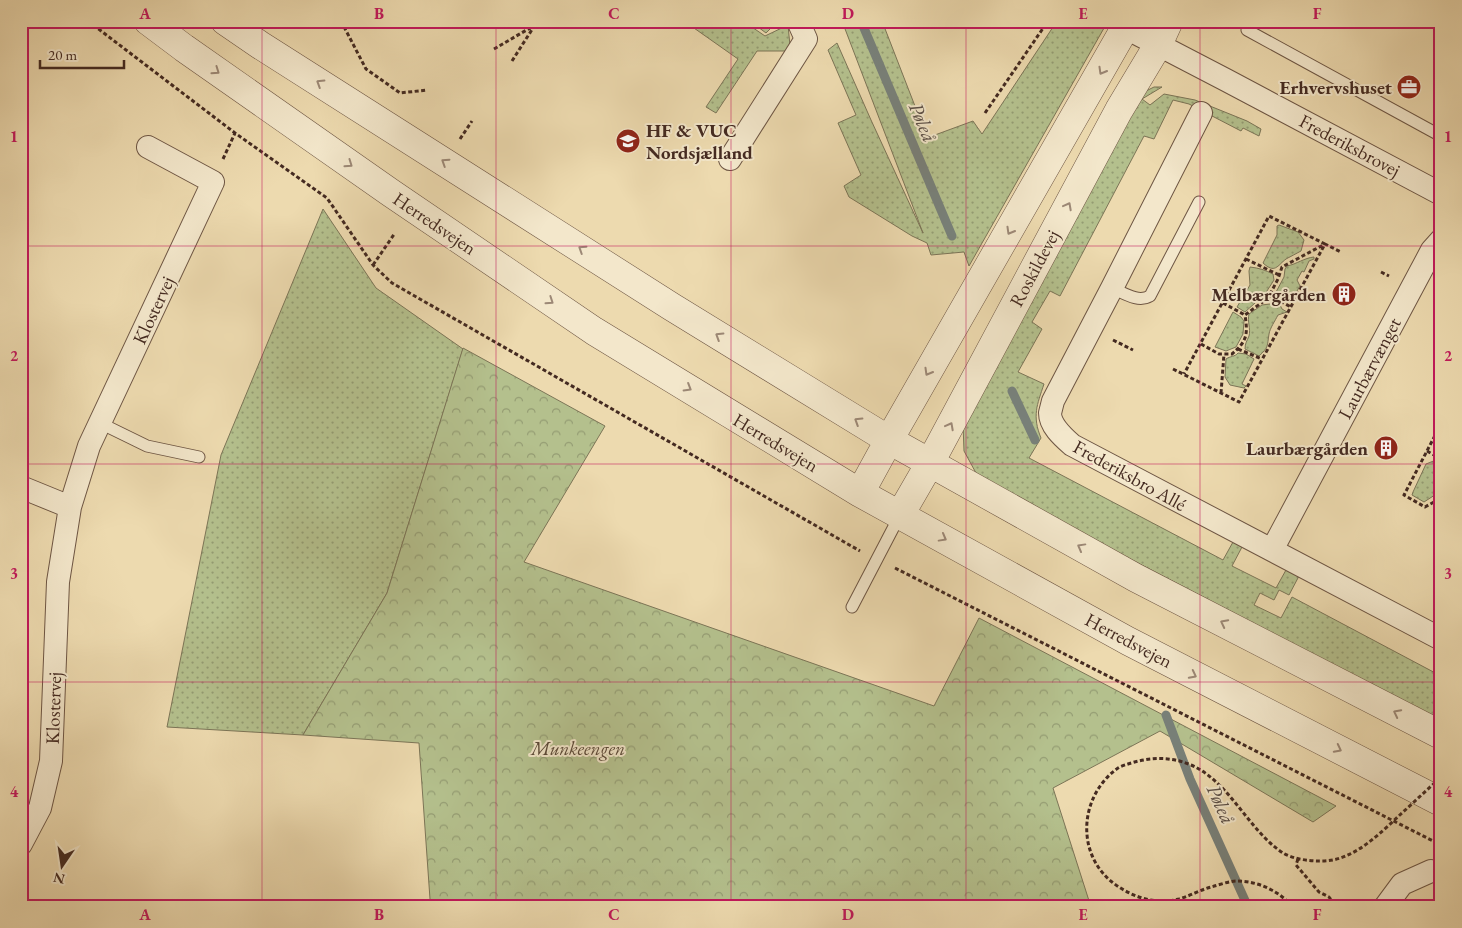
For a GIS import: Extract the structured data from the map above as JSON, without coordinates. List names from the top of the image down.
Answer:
{
  "streets": {
    "street": [
      "Frederiksbrovej",
      "Herredsvejen",
      "Roskildevej",
      "Klostervej",
      "Laurbærvænget",
      "Frederiksbro Allé"
    ]
  },
  "crossings": [
    ["Frederiksbrovej", "Roskildevej"],
    ["Herredsvejen", "Roskildevej"],
    ["Laurbærvænget", "Frederiksbro Allé"]
  ],
  "water": ["Pøleå"],
  "parks": ["Munkeengen"],
  "places": {
    "office": ["Erhvervshuset"],
    "school or university": ["HF & VUC Nordsjælland"],
    "building": ["Melbærgården", "Laurbærgården"]
  },
  "scale_bar": "20 m",
  "north": "bottom",
  "grid": {
    "columns": [
      "A",
      "B",
      "C",
      "D",
      "E",
      "F"
    ],
    "rows": [
      "1",
      "2",
      "3",
      "4"
    ]
  }
}
